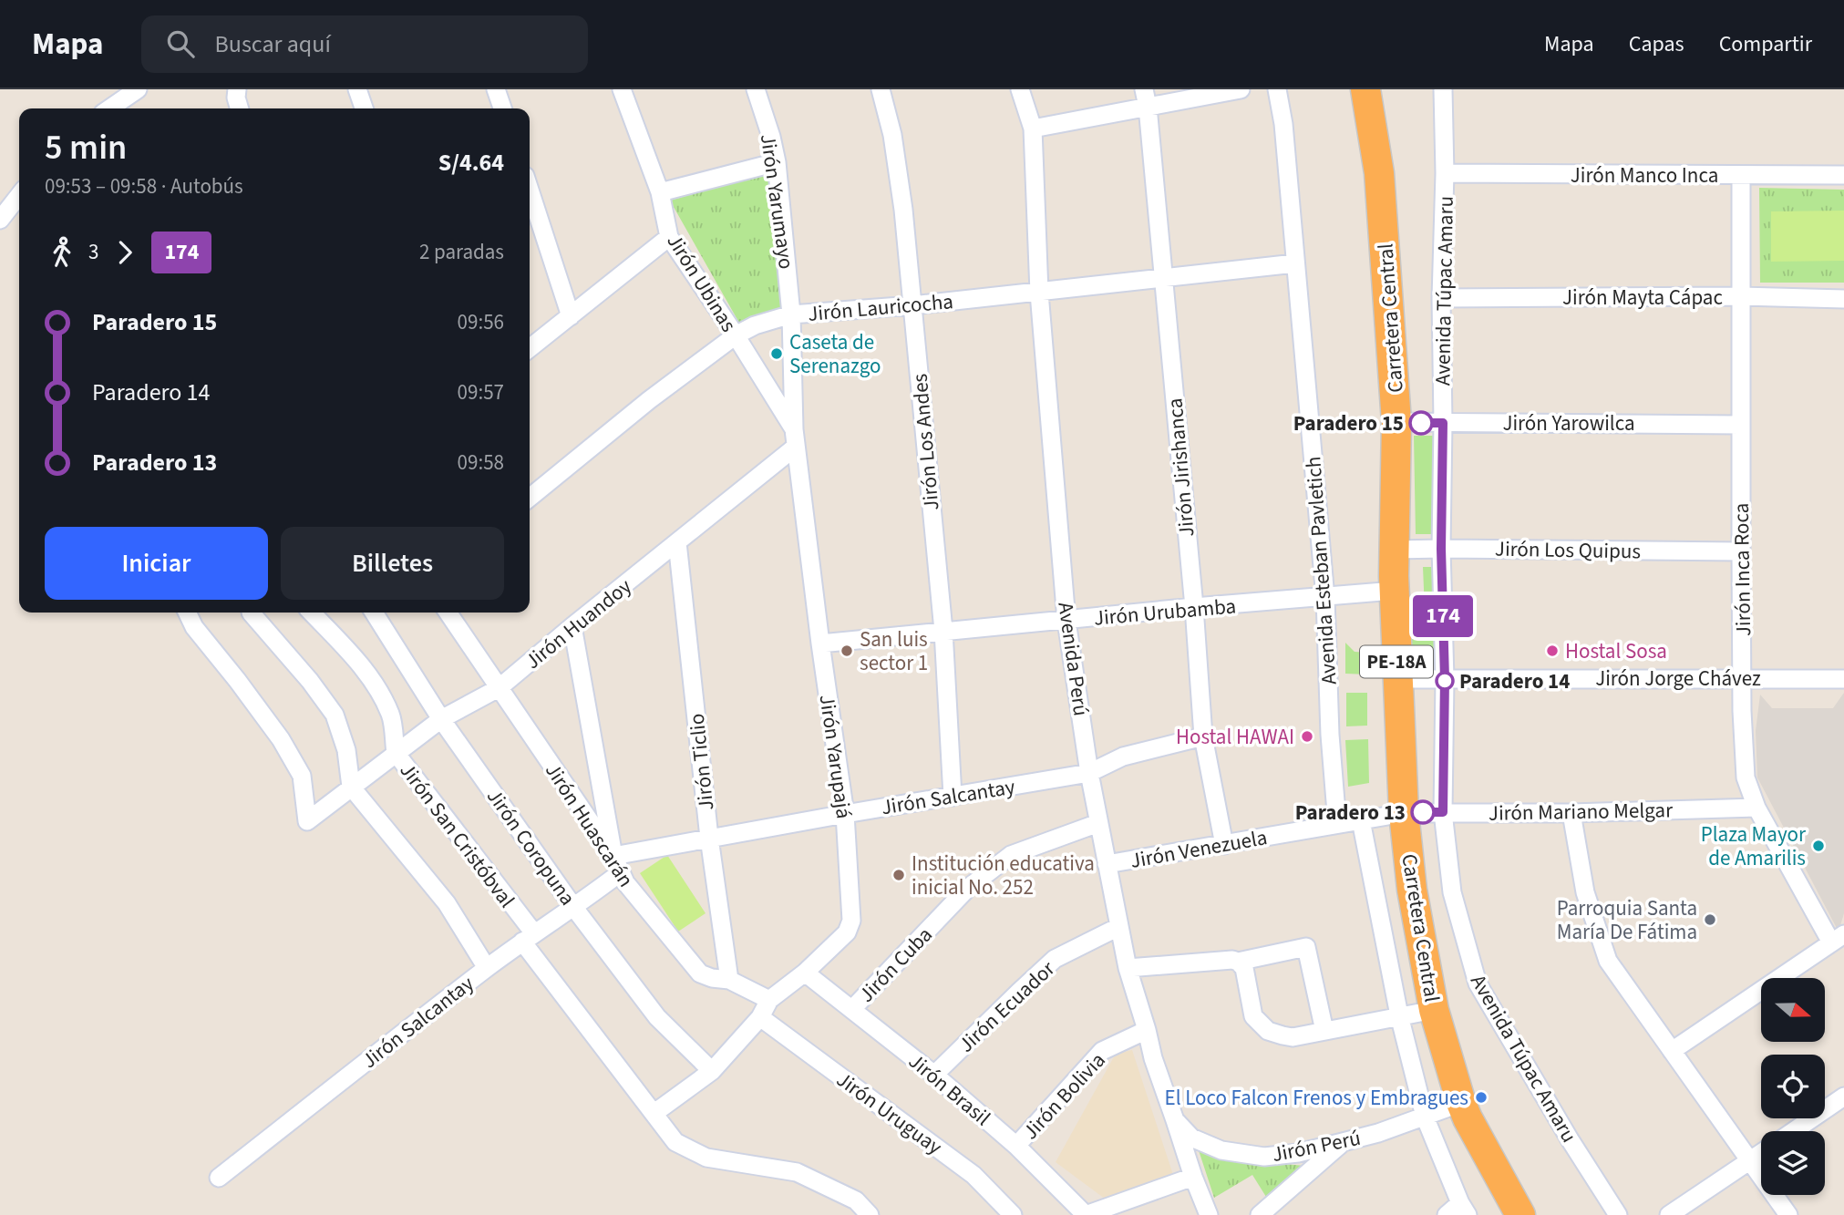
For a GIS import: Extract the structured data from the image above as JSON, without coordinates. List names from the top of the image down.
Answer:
{
  "streets": {
    "highway": ["Carretera Central", "PE-18A"],
    "street": [
      "Jirón Manco Inca",
      "Jirón Yarumayo",
      "Jirón Ubinas",
      "Avenida Túpac Amaru",
      "Jirón Mayta Cápac",
      "Jirón Lauricocha",
      "Jirón Yarowilca",
      "Jirón Los Andes",
      "Jirón Jirishanca",
      "Jirón Los Quipus",
      "Jirón Inca Roca",
      "Avenida Esteban Pavletich",
      "Jirón Urubamba",
      "Jirón Huandoy",
      "Avenida Perú",
      "Jirón Jorge Chávez",
      "Jirón Yarupajá",
      "Jirón Ticlio",
      "Jirón Salcantay",
      "Jirón Mariano Melgar",
      "Jirón Huascarán",
      "Jirón San Cristóbval",
      "Jirón Coropuna",
      "Jirón Venezuela",
      "Jirón Cuba",
      "Jirón Ecuador",
      "Jirón Brasil",
      "Jirón Bolivia",
      "Jirón Uruguay",
      "Jirón Perú"
    ]
  },
  "crossings": [
    ["Jirón Manco Inca", "Avenida Túpac Amaru"],
    ["Jirón Manco Inca", "Jirón Inca Roca"],
    ["Jirón Yarumayo", "Jirón Lauricocha"],
    ["Jirón Yarumayo", "Jirón Yarupajá"],
    ["Jirón Ubinas", "Jirón Lauricocha"],
    ["Jirón Ubinas", "Jirón Huandoy"],
    ["Jirón Ubinas", "Jirón Yarupajá"],
    ["Avenida Túpac Amaru", "Jirón Mayta Cápac"],
    ["Avenida Túpac Amaru", "Jirón Yarowilca"],
    ["Avenida Túpac Amaru", "Jirón Los Quipus"],
    ["Avenida Túpac Amaru", "Jirón Jorge Chávez"],
    ["Avenida Túpac Amaru", "Jirón Mariano Melgar"],
    ["Jirón Mayta Cápac", "Jirón Inca Roca"],
    ["Jirón Lauricocha", "Jirón Los Andes"],
    ["Jirón Lauricocha", "Jirón Jirishanca"],
    ["Jirón Lauricocha", "Avenida Esteban Pavletich"],
    ["Jirón Lauricocha", "Avenida Perú"],
    ["Jirón Lauricocha", "Jirón Yarupajá"],
    ["Carretera Central", "Jirón Yarowilca"],
    ["Carretera Central", "Jirón Los Quipus"],
    ["Carretera Central", "Jirón Urubamba"],
    ["Carretera Central", "Jirón Jorge Chávez"],
    ["Carretera Central", "Jirón Mariano Melgar"],
    ["Carretera Central", "Jirón Venezuela"],
    ["Carretera Central", "Jirón Perú"],
    ["Jirón Yarowilca", "Jirón Inca Roca"],
    ["Jirón Los Andes", "Jirón Urubamba"],
    ["Jirón Los Andes", "Jirón Salcantay"],
    ["Jirón Jirishanca", "Jirón Urubamba"],
    ["Jirón Jirishanca", "Jirón Salcantay"],
    ["Jirón Jirishanca", "Jirón Venezuela"],
    ["Jirón Los Quipus", "Jirón Inca Roca"],
    ["Jirón Inca Roca", "Jirón Jorge Chávez"],
    ["Jirón Inca Roca", "Jirón Mariano Melgar"],
    ["Avenida Esteban Pavletich", "Jirón Urubamba"],
    ["Avenida Esteban Pavletich", "Jirón Venezuela"],
    ["Jirón Urubamba", "Avenida Perú"],
    ["Jirón Urubamba", "Jirón Yarupajá"],
    ["Jirón Huandoy", "Jirón Yarupajá"],
    ["Jirón Huandoy", "Jirón Ticlio"],
    ["Jirón Huandoy", "Jirón Huascarán"],
    ["Jirón Huandoy", "Jirón San Cristóbval"],
    ["Jirón Huandoy", "Jirón Coropuna"],
    ["Avenida Perú", "Jirón Salcantay"],
    ["Avenida Perú", "Jirón Venezuela"],
    ["Avenida Perú", "Jirón Cuba"],
    ["Avenida Perú", "Jirón Ecuador"],
    ["Avenida Perú", "Jirón Bolivia"],
    ["Avenida Perú", "Jirón Perú"],
    ["Jirón Yarupajá", "Jirón Salcantay"],
    ["Jirón Yarupajá", "Jirón Huascarán"],
    ["Jirón Yarupajá", "Jirón San Cristóbval"],
    ["Jirón Yarupajá", "Jirón Coropuna"],
    ["Jirón Yarupajá", "Jirón Brasil"],
    ["Jirón Yarupajá", "Jirón Uruguay"],
    ["Jirón Ticlio", "Jirón Salcantay"],
    ["Jirón Ticlio", "Jirón Huascarán"],
    ["Jirón Salcantay", "Jirón Huascarán"],
    ["Jirón Salcantay", "Jirón San Cristóbval"],
    ["Jirón Salcantay", "Jirón Coropuna"],
    ["Jirón Mariano Melgar", "Jirón Venezuela"],
    ["Jirón Cuba", "Jirón Brasil"],
    ["Jirón Ecuador", "Jirón Brasil"],
    ["Jirón Brasil", "Jirón Bolivia"]
  ],
  "places": [
    "Caseta de Serenazgo",
    "Paradero 15",
    "San luis sector 1",
    "Hostal Sosa",
    "Paradero 14",
    "Hostal HAWAI",
    "Paradero 13",
    "Plaza Mayor de Amarilis",
    "Institución educativa inicial No. 252",
    "Parroquia Santa María De Fátima",
    "El Loco Falcon Frenos y Embragues"
  ],
  "lines": ["bus line 174"],
  "north": "right",
  "page": {
    "header": "Mapa",
    "search": "Buscar aquí",
    "nav": ["Mapa", "Capas", "Compartir"],
    "on_map": "174",
    "heading": ["5 min", "09:53 – 09:58 · Autobús", "S/4.64"],
    "legs": ["3", "174", "2 paradas"],
    "list": [
      {
        "name": "Paradero 15",
        "value": "09:56"
      },
      {
        "name": "Paradero 14",
        "value": "09:57"
      },
      {
        "name": "Paradero 13",
        "value": "09:58"
      }
    ],
    "buttons": ["Iniciar", "Billetes"]
  }
}
